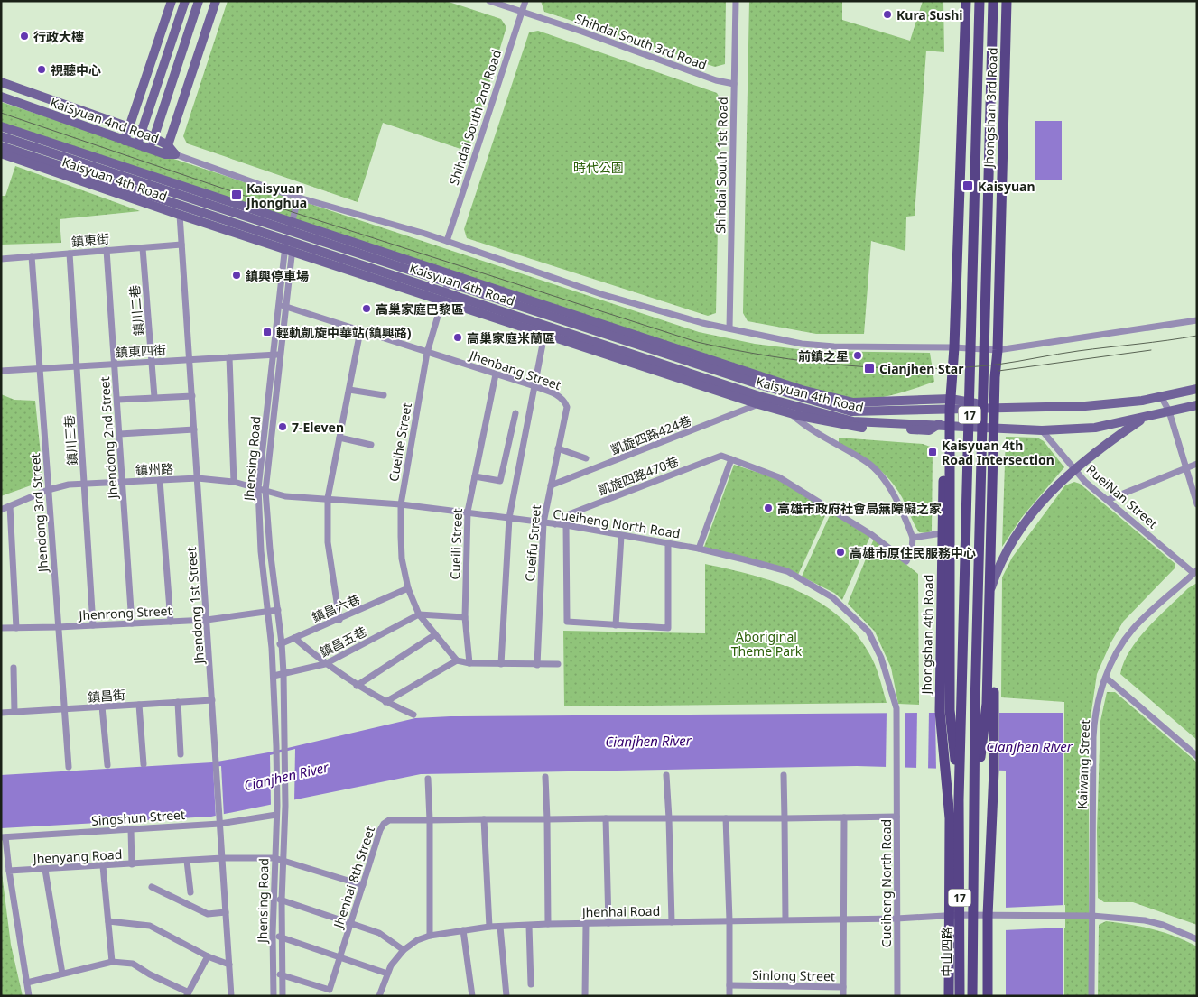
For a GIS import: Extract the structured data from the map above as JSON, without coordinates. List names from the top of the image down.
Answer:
{
  "streets": {
    "main road": [
      "Jhongshan 3rd Road",
      "17",
      "Jhongshan 4th Road",
      "中山四路"
    ],
    "street": [
      "Shihdai South 3rd Road",
      "Shihdai South 2nd Road",
      "KaiSyuan 4nd Road",
      "Shihdai South 1st Road",
      "Kaisyuan 4th Road",
      "鎮東街",
      "鎮川二巷",
      "鎮東四街",
      "Jhenbang Street",
      "凱旋四路424巷",
      "Jhendong 2nd Street",
      "鎮川三巷",
      "Cueihe Street",
      "Jhensing Road",
      "鎮州路",
      "凱旋四路470巷",
      "RueiNan Street",
      "Jhendong 3rd Street",
      "Cueiheng North Road",
      "Cueifu Street",
      "Cueili Street",
      "Jhendong 1st Street",
      "鎮昌六巷",
      "Jhenrong Street",
      "鎮昌五巷",
      "鎮昌街",
      "Kaiwang Street",
      "Singshun Street",
      "Jhenyang Road",
      "Jhenhai 8th Street",
      "Jhenhai Road",
      "Sinlong Street"
    ]
  },
  "crossings": [
    ["Shihdai South 3rd Road", "Shihdai South 2nd Road"],
    ["Shihdai South 3rd Road", "Shihdai South 1st Road"],
    ["Jhongshan 3rd Road", "17"],
    ["Jhongshan 3rd Road", "中山四路"],
    ["Kaisyuan 4th Road", "17"],
    ["Kaisyuan 4th Road", "凱旋四路424巷"],
    ["Kaisyuan 4th Road", "Cueihe Street"],
    ["Kaisyuan 4th Road", "Jhensing Road"],
    ["Kaisyuan 4th Road", "Jhendong 1st Street"],
    ["Kaisyuan 4th Road", "Jhongshan 4th Road"],
    ["鎮東街", "鎮川二巷"],
    ["鎮東街", "Jhendong 2nd Street"],
    ["鎮東街", "鎮川三巷"],
    ["鎮東街", "Jhendong 3rd Street"],
    ["鎮東街", "Jhendong 1st Street"],
    ["鎮川二巷", "鎮東四街"],
    ["鎮東四街", "Jhendong 2nd Street"],
    ["鎮東四街", "鎮川三巷"],
    ["鎮東四街", "Jhensing Road"],
    ["鎮東四街", "Jhendong 3rd Street"],
    ["鎮東四街", "Jhendong 1st Street"],
    ["Jhenbang Street", "Cueihe Street"],
    ["Jhenbang Street", "Jhensing Road"],
    ["Jhenbang Street", "Cueifu Street"],
    ["Jhenbang Street", "Cueili Street"],
    ["17", "Jhongshan 4th Road"],
    ["17", "Jhenhai Road"],
    ["17", "中山四路"],
    ["凱旋四路424巷", "Cueifu Street"],
    ["Jhendong 2nd Street", "鎮州路"],
    ["Jhendong 2nd Street", "Jhenrong Street"],
    ["鎮川三巷", "鎮州路"],
    ["鎮川三巷", "Jhenrong Street"],
    ["Cueihe Street", "Cueiheng North Road"],
    ["Cueihe Street", "鎮昌六巷"],
    ["Cueihe Street", "鎮昌五巷"],
    ["Jhensing Road", "鎮州路"],
    ["Jhensing Road", "Cueiheng North Road"],
    ["Jhensing Road", "鎮昌六巷"],
    ["Jhensing Road", "Jhenrong Street"],
    ["Jhensing Road", "鎮昌五巷"],
    ["Jhensing Road", "Singshun Street"],
    ["Jhensing Road", "Jhenyang Road"],
    ["Jhensing Road", "Jhenhai 8th Street"],
    ["鎮州路", "Jhendong 3rd Street"],
    ["鎮州路", "Cueiheng North Road"],
    ["鎮州路", "Jhendong 1st Street"],
    ["凱旋四路470巷", "Cueiheng North Road"],
    ["RueiNan Street", "Kaiwang Street"],
    ["Jhendong 3rd Street", "Jhenrong Street"],
    ["Jhendong 3rd Street", "鎮昌街"],
    ["Cueiheng North Road", "Cueifu Street"],
    ["Cueiheng North Road", "Cueili Street"],
    ["Cueiheng North Road", "Jhenhai Road"],
    ["Jhendong 1st Street", "Jhenrong Street"],
    ["Jhendong 1st Street", "鎮昌街"],
    ["Jhendong 1st Street", "Singshun Street"],
    ["Jhendong 1st Street", "Jhenyang Road"],
    ["Kaiwang Street", "Jhenhai Road"],
    ["Jhenyang Road", "Jhenhai 8th Street"],
    ["Jhenhai Road", "中山四路"],
    ["Jhenhai Road", "Sinlong Street"]
  ],
  "water": ["Cianjhen River"],
  "parks": ["時代公園", "Aboriginal Theme Park"],
  "places": {
    "other": [
      "Kura Sushi",
      "行政大樓",
      "視聽中心",
      "鎮興停車場",
      "高巢家庭巴黎區",
      "高巢家庭米蘭區",
      "前鎮之星",
      "7-Eleven",
      "高雄市政府社會局無障礙之家",
      "高雄市原住民服務中心"
    ],
    "transit": [
      "Kaisyuan",
      "Kaisyuan Jhonghua",
      "輕軌凱旋中華站(鎮興路)",
      "Cianjhen Star",
      "Kaisyuan 4th Road Intersection"
    ]
  }
}
